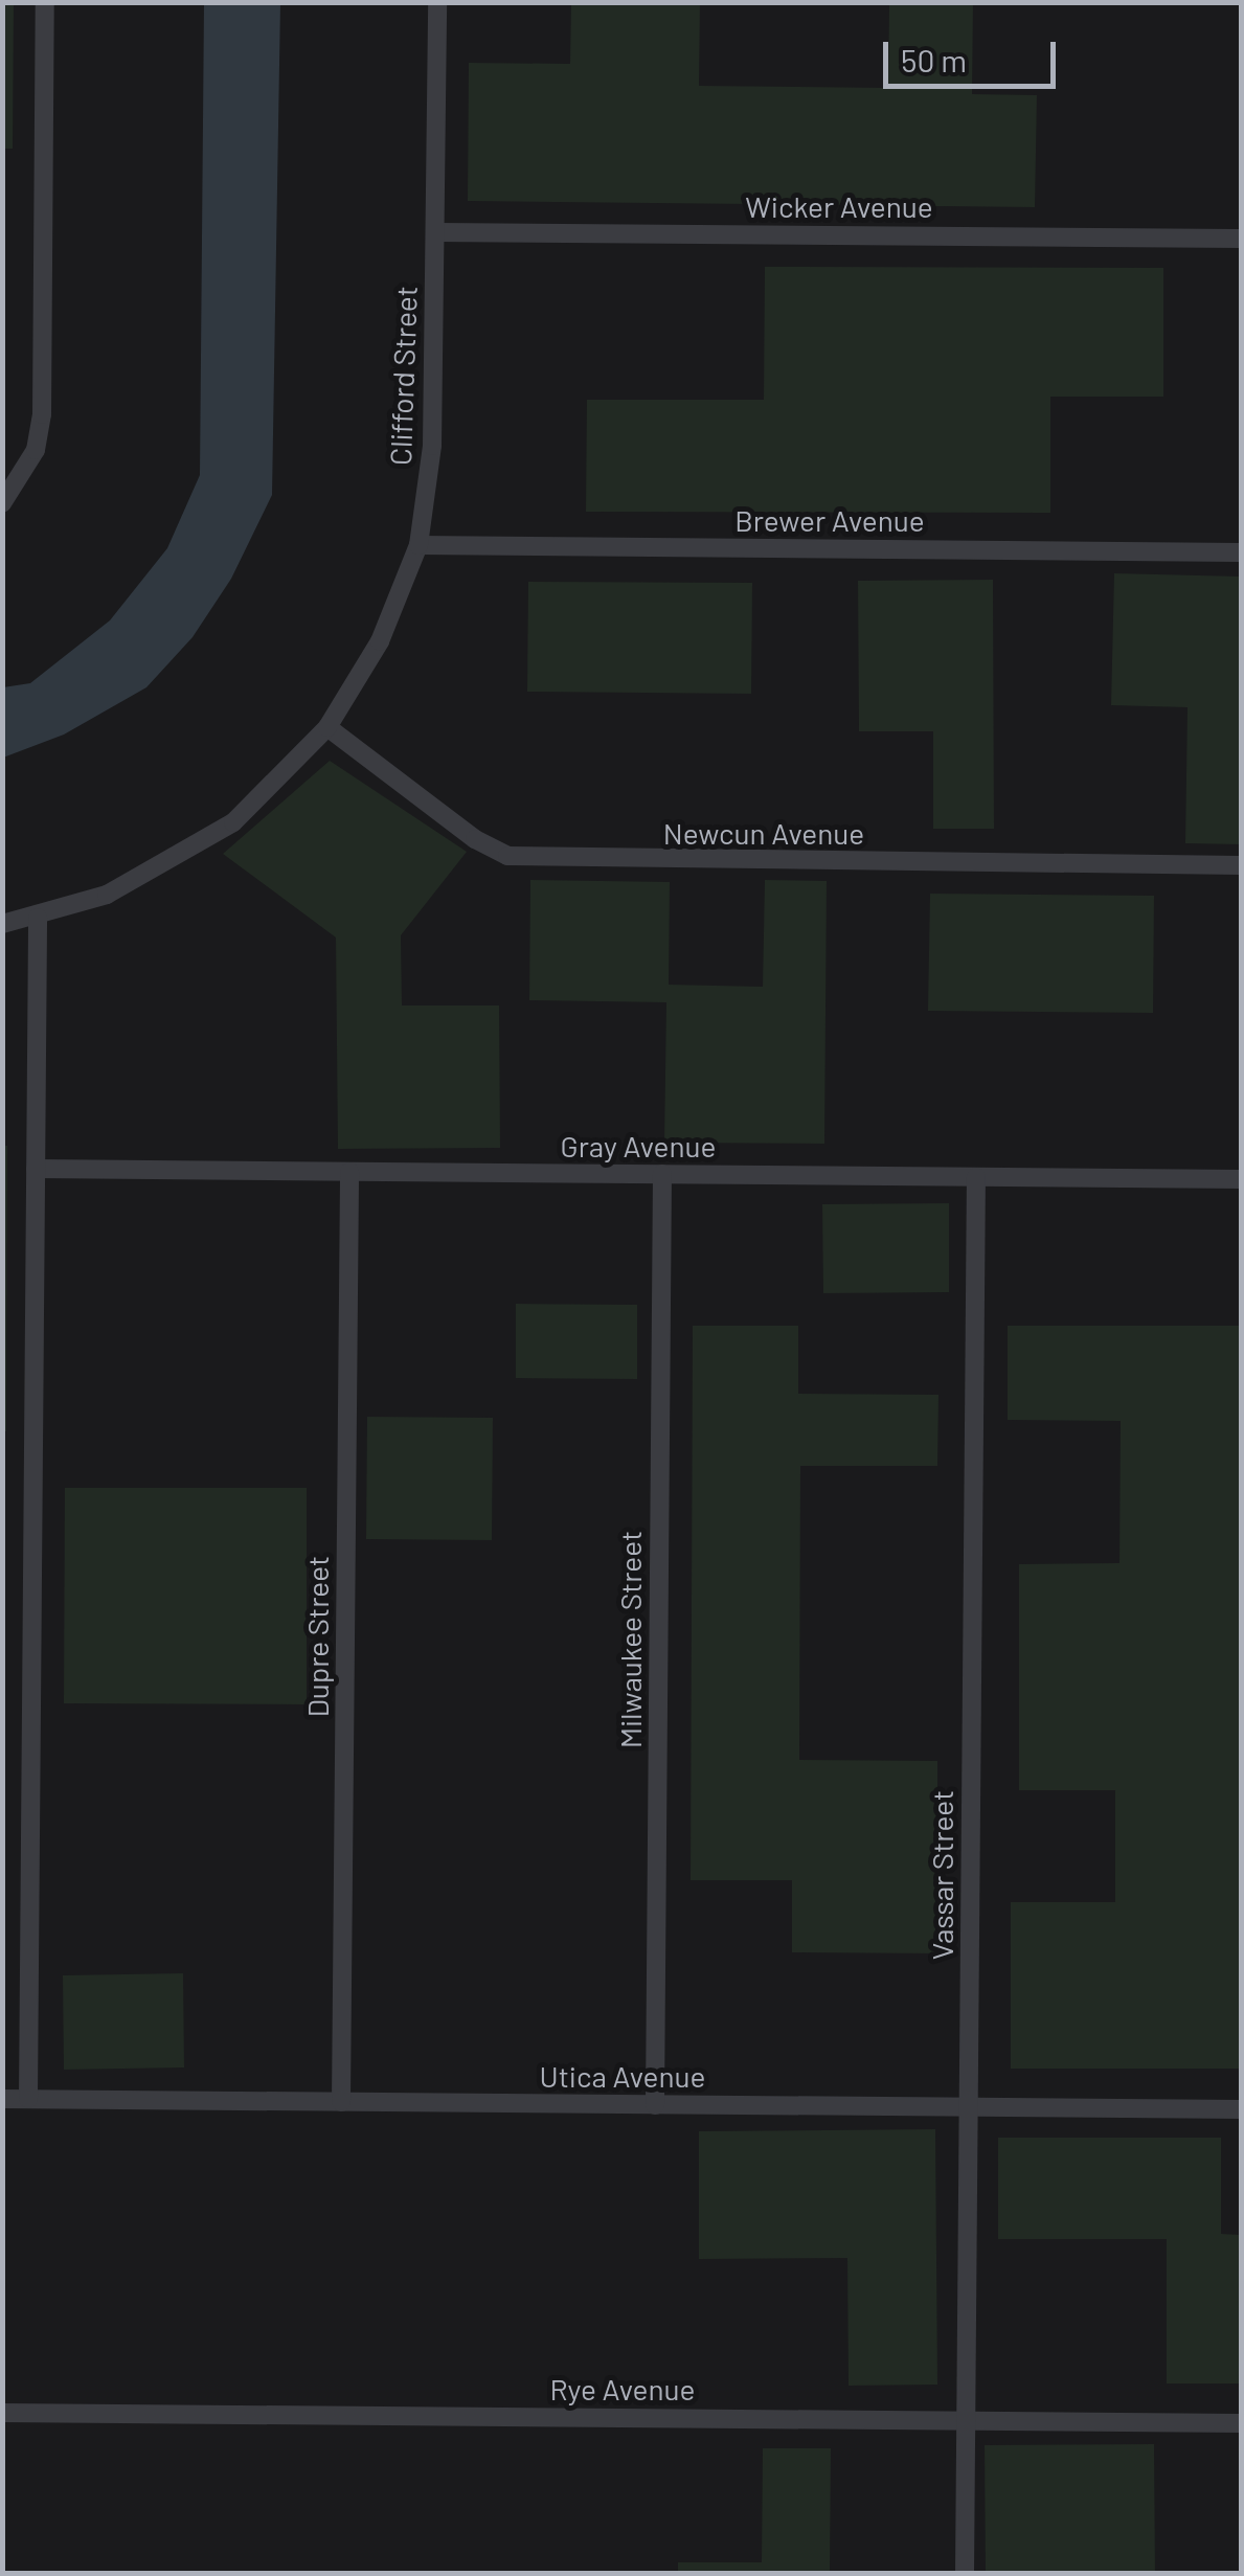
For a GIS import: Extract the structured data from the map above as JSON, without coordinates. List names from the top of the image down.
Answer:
{
  "streets": {
    "street": [
      "Wicker Avenue",
      "Clifford Street",
      "Brewer Avenue",
      "Newcun Avenue",
      "Gray Avenue",
      "Dupre Street",
      "Milwaukee Street",
      "Vassar Street",
      "Utica Avenue",
      "Rye Avenue"
    ]
  },
  "crossings": [
    ["Wicker Avenue", "Clifford Street"],
    ["Clifford Street", "Brewer Avenue"],
    ["Clifford Street", "Newcun Avenue"],
    ["Gray Avenue", "Dupre Street"],
    ["Gray Avenue", "Milwaukee Street"],
    ["Gray Avenue", "Vassar Street"],
    ["Dupre Street", "Utica Avenue"],
    ["Milwaukee Street", "Utica Avenue"],
    ["Vassar Street", "Utica Avenue"],
    ["Vassar Street", "Rye Avenue"]
  ],
  "scale_bar": "50 m"
}
